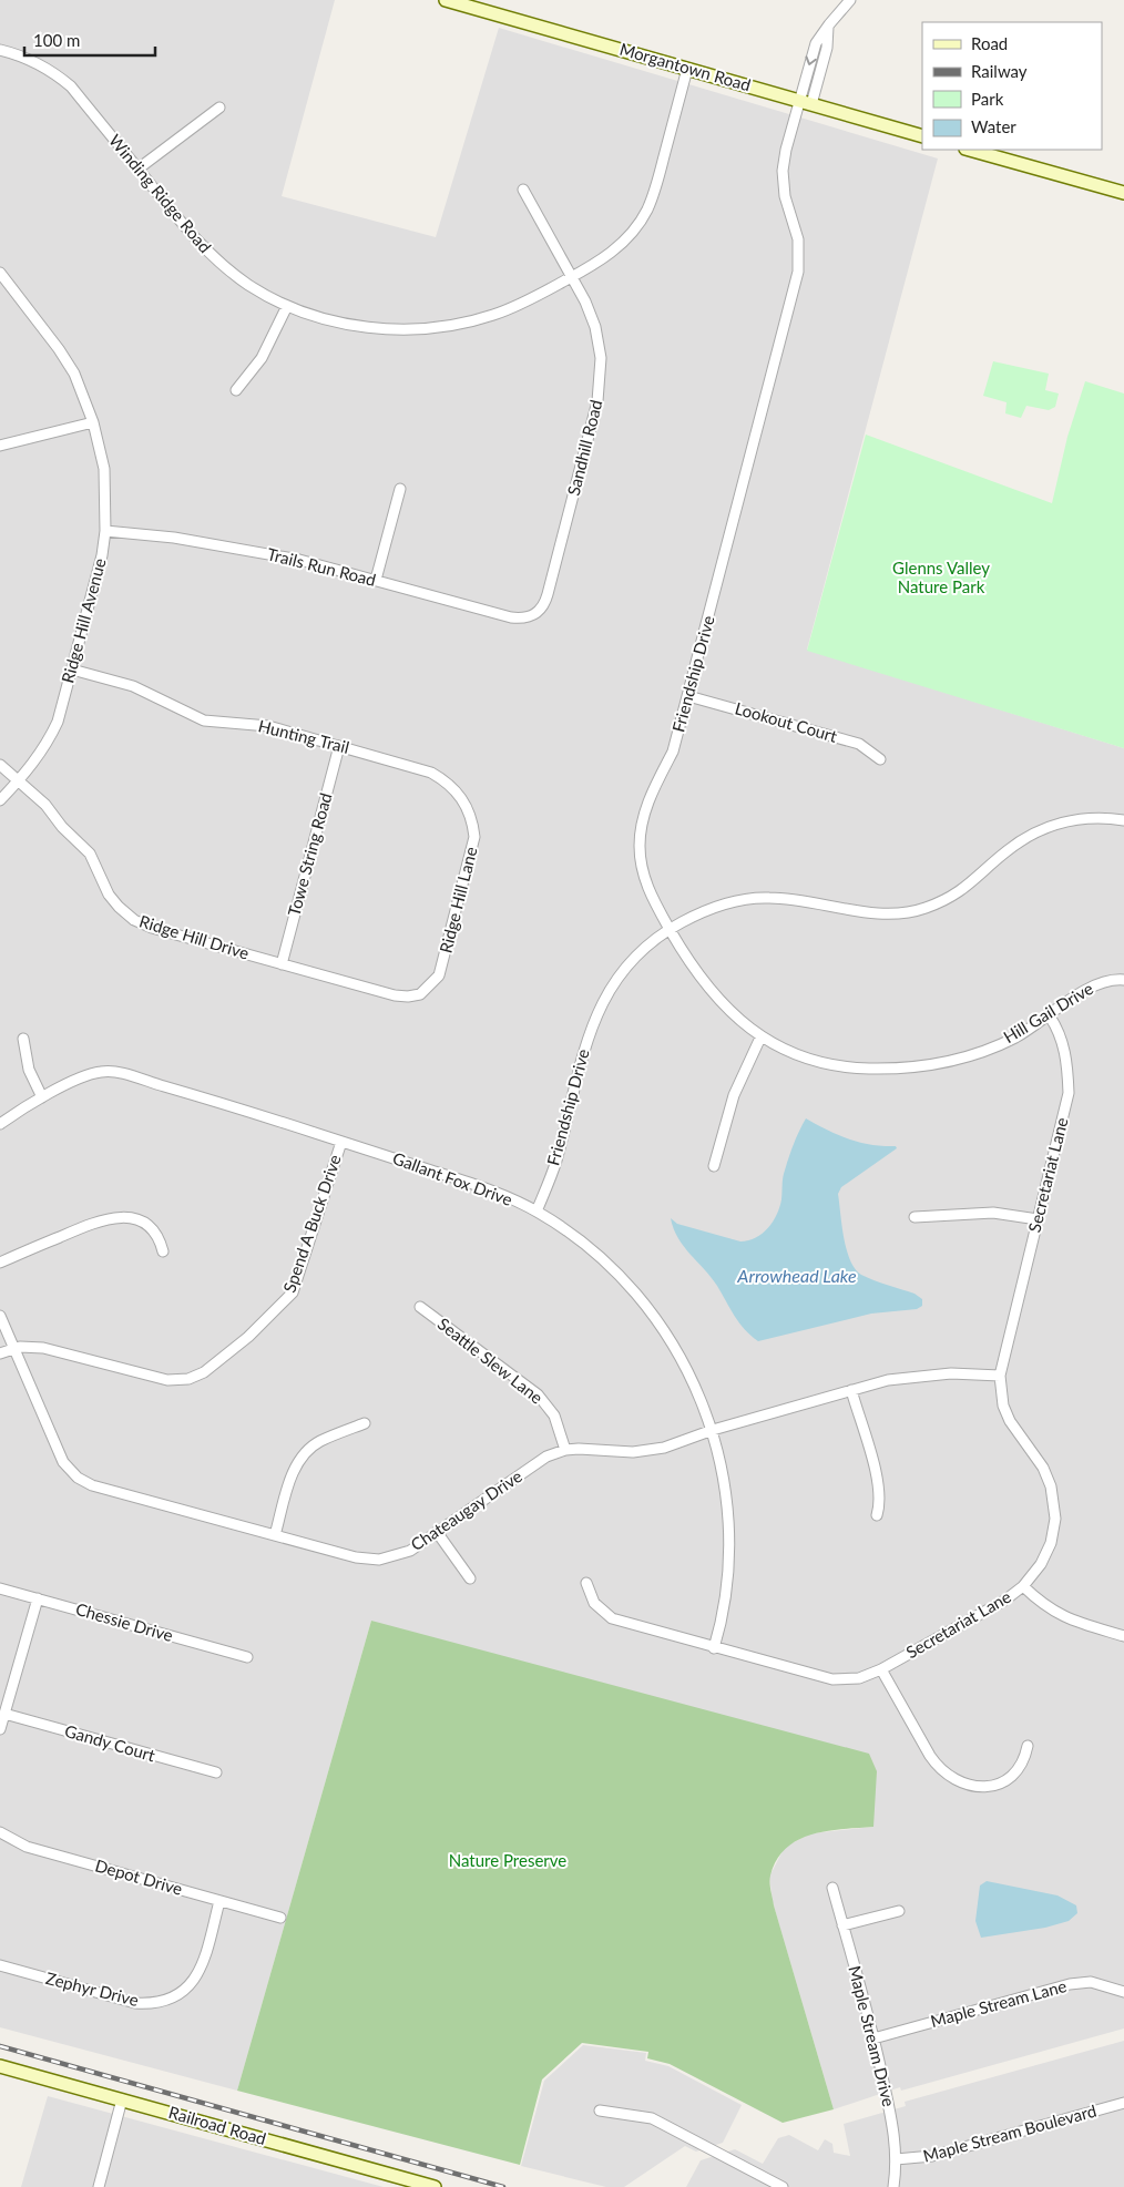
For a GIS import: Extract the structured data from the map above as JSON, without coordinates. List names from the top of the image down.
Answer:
{
  "streets": {
    "main road": ["Morgantown Road", "Railroad Road"],
    "street": [
      "Winding Ridge Road",
      "Sandhill Road",
      "Trails Run Road",
      "Ridge Hill Avenue",
      "Friendship Drive",
      "Lookout Court",
      "Hunting Trail",
      "Towe String Road",
      "Ridge Hill Lane",
      "Ridge Hill Drive",
      "Hill Gail Drive",
      "Secretariat Lane",
      "Gallant Fox Drive",
      "Spend A Buck Drive",
      "Seattle Slew Lane",
      "Chateaugay Drive",
      "Chessie Drive",
      "Gandy Court",
      "Depot Drive",
      "Zephyr Drive",
      "Maple Stream Lane",
      "Maple Stream Drive",
      "Maple Stream Boulevard"
    ]
  },
  "crossings": [
    ["Morgantown Road", "Winding Ridge Road"],
    ["Morgantown Road", "Friendship Drive"],
    ["Winding Ridge Road", "Sandhill Road"],
    ["Sandhill Road", "Trails Run Road"],
    ["Trails Run Road", "Ridge Hill Avenue"],
    ["Ridge Hill Avenue", "Hunting Trail"],
    ["Ridge Hill Avenue", "Ridge Hill Drive"],
    ["Friendship Drive", "Lookout Court"],
    ["Friendship Drive", "Hill Gail Drive"],
    ["Friendship Drive", "Gallant Fox Drive"],
    ["Hunting Trail", "Towe String Road"],
    ["Hunting Trail", "Ridge Hill Lane"],
    ["Towe String Road", "Ridge Hill Drive"],
    ["Ridge Hill Lane", "Ridge Hill Drive"],
    ["Hill Gail Drive", "Secretariat Lane"],
    ["Secretariat Lane", "Gallant Fox Drive"],
    ["Secretariat Lane", "Chateaugay Drive"],
    ["Gallant Fox Drive", "Spend A Buck Drive"],
    ["Gallant Fox Drive", "Chateaugay Drive"],
    ["Spend A Buck Drive", "Chateaugay Drive"],
    ["Seattle Slew Lane", "Chateaugay Drive"],
    ["Depot Drive", "Zephyr Drive"],
    ["Maple Stream Lane", "Maple Stream Drive"],
    ["Maple Stream Drive", "Maple Stream Boulevard"]
  ],
  "water": ["Arrowhead Lake"],
  "parks": ["Glenns Valley Nature Park", "Nature Preserve"],
  "legend": [
    "Road",
    "Railway",
    "Park",
    "Water"
  ],
  "scale_bar": "100 m"
}
